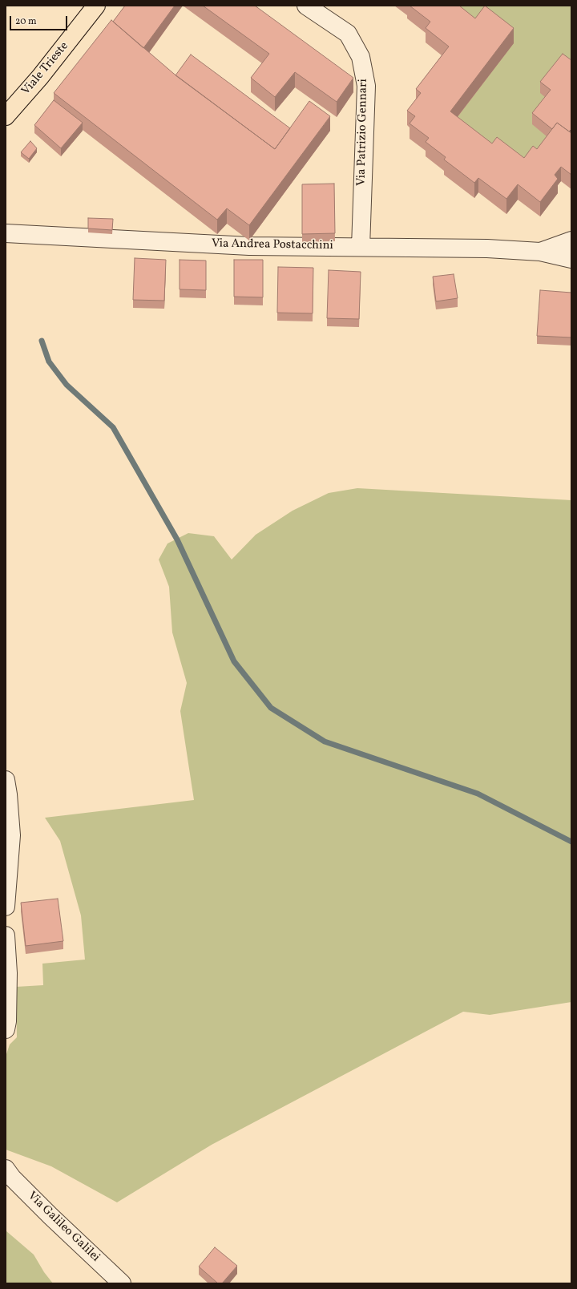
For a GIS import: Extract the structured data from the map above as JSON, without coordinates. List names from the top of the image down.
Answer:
{
  "streets": {
    "main road": ["Viale Trieste"],
    "street": ["Via Patrizio Gennari", "Via Andrea Postacchini", "Via Galileo Galilei"]
  },
  "crossings": [
    ["Via Patrizio Gennari", "Via Andrea Postacchini"]
  ],
  "scale_bar": "20 m"
}
